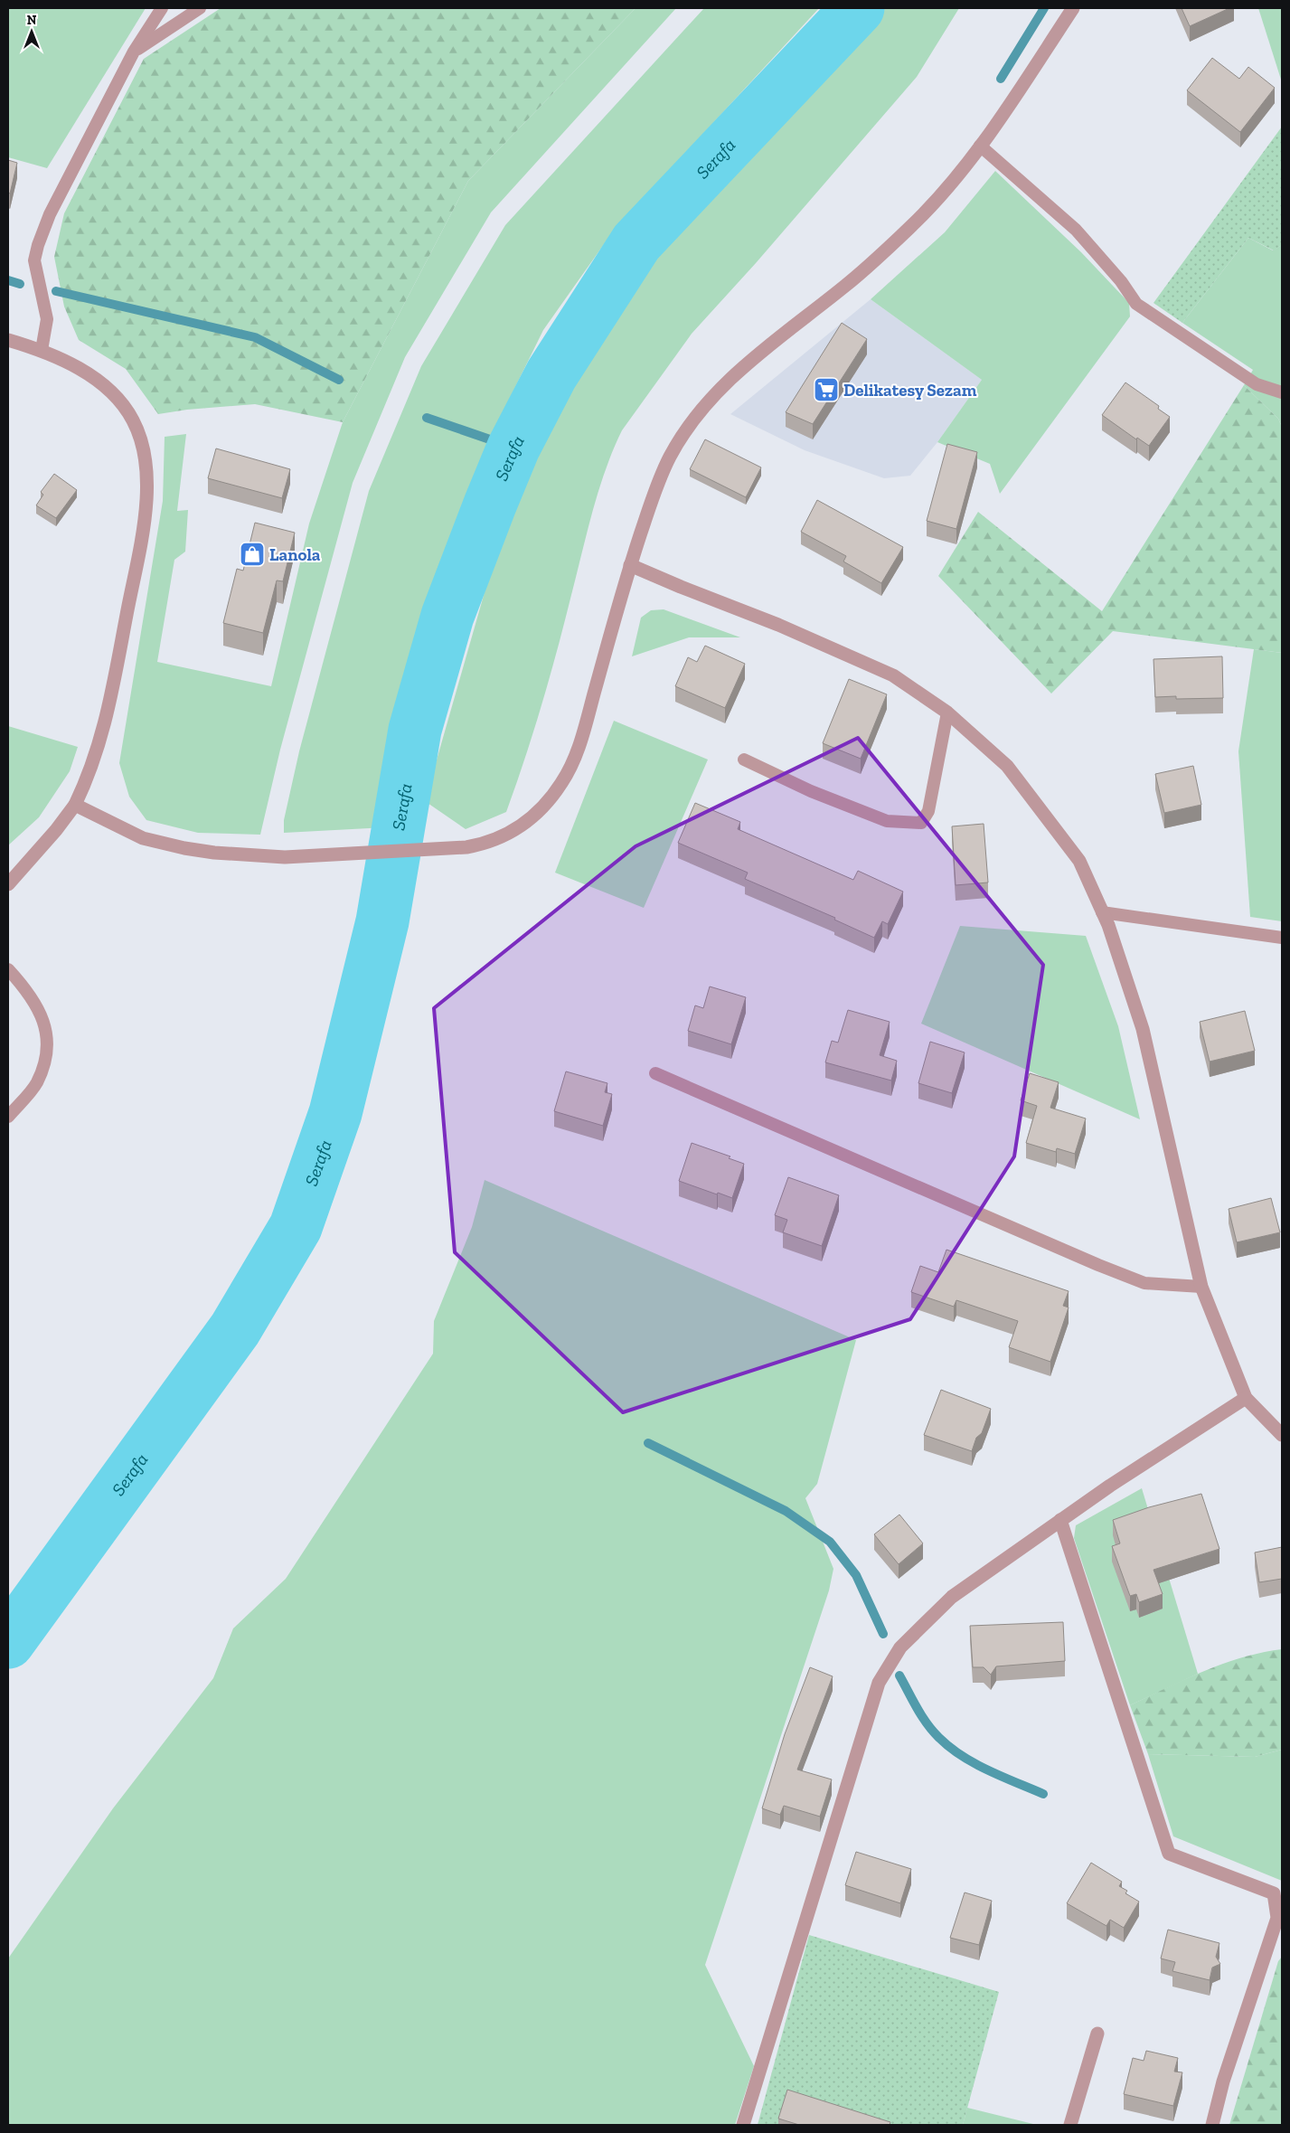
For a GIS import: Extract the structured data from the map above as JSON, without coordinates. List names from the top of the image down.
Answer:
{
  "water": ["Serafa"],
  "places": {
    "supermarket": ["Delikatesy Sezam"],
    "shop": ["Lanola"]
  },
  "north": "top"
}
